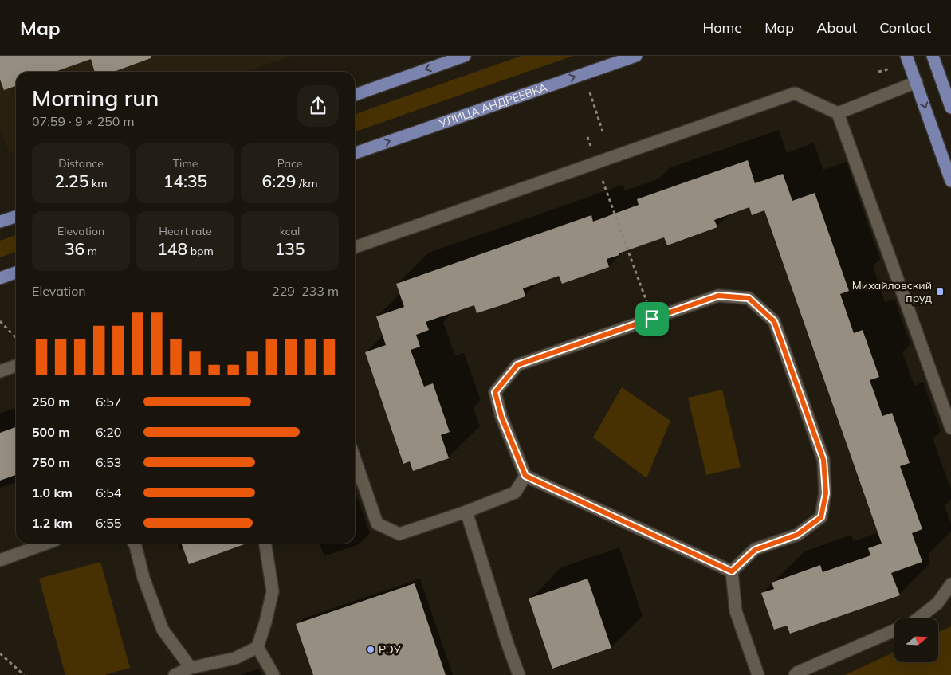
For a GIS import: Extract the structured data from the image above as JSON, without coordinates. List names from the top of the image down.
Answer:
{
  "streets": {
    "main road": ["УЛИЦА АНДРЕЕВКА"]
  },
  "places": {
    "transit": ["Михайловский пруд"],
    "other": ["РЭУ"]
  },
  "north": "right",
  "page": {
    "header": "Map",
    "nav": [
      "Home",
      "Map",
      "About",
      "Contact"
    ],
    "heading": ["Morning run", "07:59 · 9 × 250 m"],
    "stats": [
      ["Distance", "2.25 km"],
      ["Time", "14:35"],
      ["Pace", "6:29 /km"],
      ["Elevation", "36 m"],
      ["Heart rate", "148 bpm"],
      ["kcal", "135"]
    ],
    "chart": ["Elevation", "229–233 m"],
    "list": [
      {
        "name": "250 m",
        "note": "6:57"
      },
      {
        "name": "500 m",
        "note": "6:20"
      },
      {
        "name": "750 m",
        "note": "6:53"
      },
      {
        "name": "1.0 km",
        "note": "6:54"
      },
      {
        "name": "1.2 km",
        "note": "6:55"
      }
    ]
  }
}
